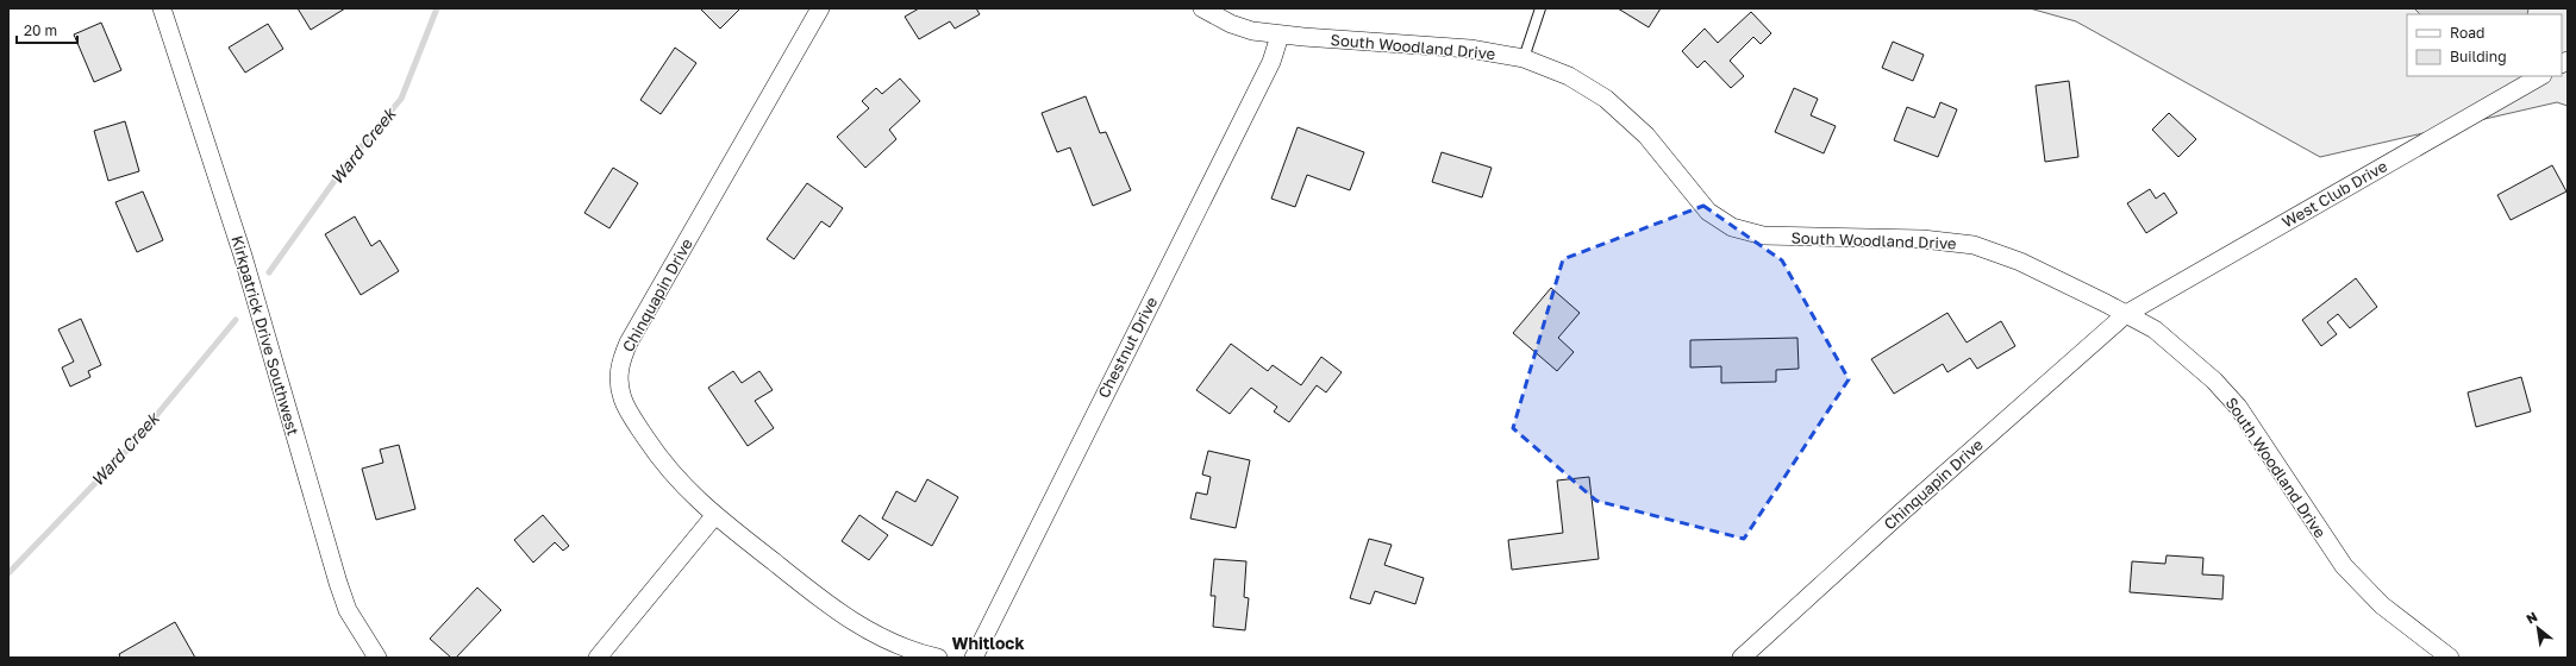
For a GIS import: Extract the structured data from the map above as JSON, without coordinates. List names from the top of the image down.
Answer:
{
  "streets": {
    "street": [
      "South Woodland Drive",
      "West Club Drive",
      "Chinquapin Drive",
      "Kirkpatrick Drive Southwest",
      "Chestnut Drive"
    ]
  },
  "crossings": [
    ["South Woodland Drive", "West Club Drive"],
    ["South Woodland Drive", "Chinquapin Drive"],
    ["South Woodland Drive", "Chestnut Drive"],
    ["West Club Drive", "Chinquapin Drive"]
  ],
  "districts": ["Whitlock"],
  "water": ["Ward Creek"],
  "legend": ["Road", "Building"],
  "scale_bar": "20 m",
  "north": "top left"
}
